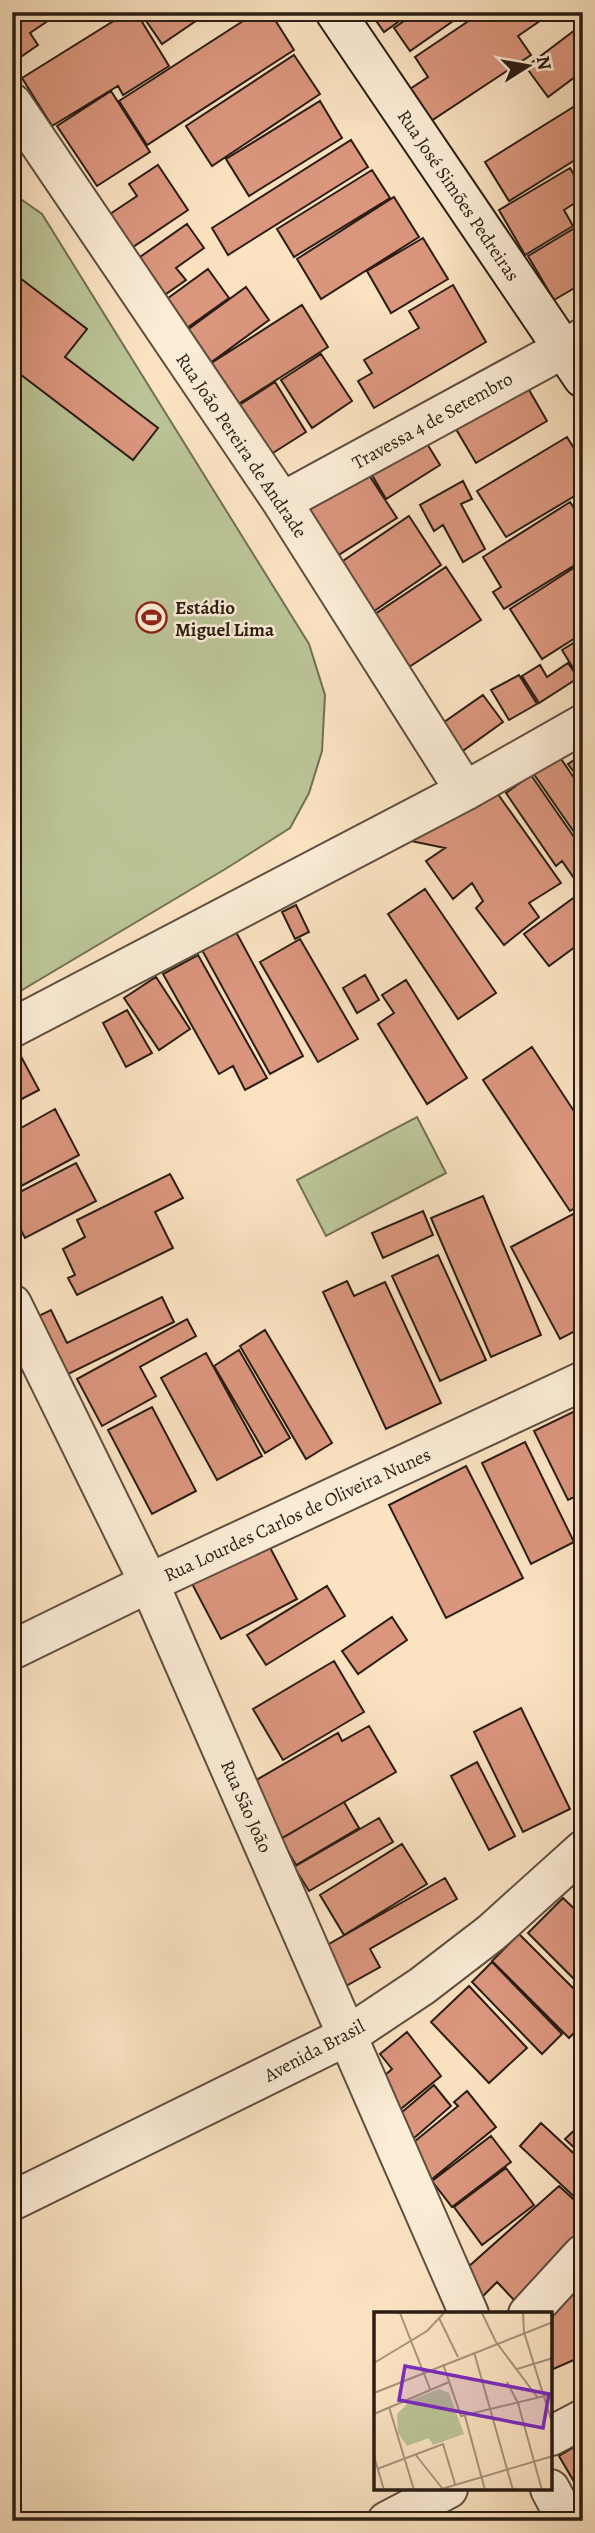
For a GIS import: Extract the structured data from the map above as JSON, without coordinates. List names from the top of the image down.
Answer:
{
  "streets": {
    "street": [
      "Rua José Simões Pedreiras",
      "Travessa 4 de Setembro",
      "Rua João Pereira de Andrade",
      "Rua Lourdes Carlos de Oliveira Nunes",
      "Rua São João",
      "Avenida Brasil"
    ]
  },
  "crossings": [
    ["Rua José Simões Pedreiras", "Travessa 4 de Setembro"],
    ["Travessa 4 de Setembro", "Rua João Pereira de Andrade"],
    ["Rua Lourdes Carlos de Oliveira Nunes", "Rua São João"],
    ["Rua São João", "Avenida Brasil"]
  ],
  "places": {
    "sports": ["Estádio Miguel Lima"]
  },
  "north": "right"
}
